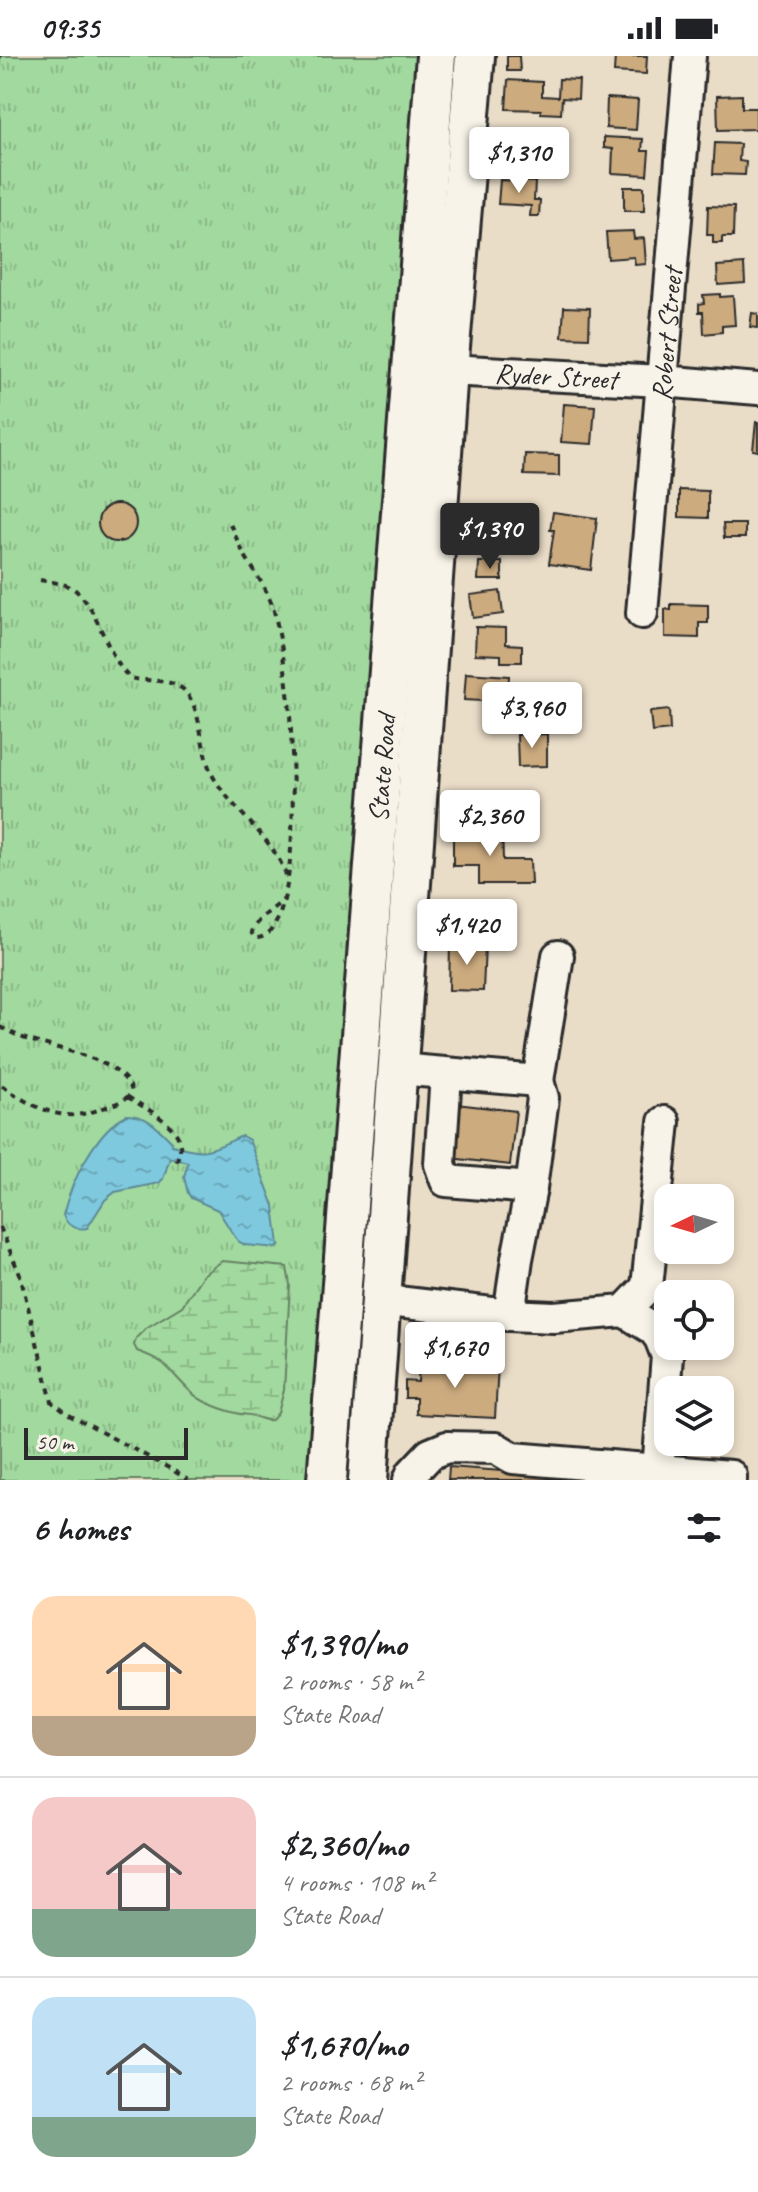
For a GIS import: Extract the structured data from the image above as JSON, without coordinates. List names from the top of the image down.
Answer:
{
  "streets": {
    "main road": ["State Road"],
    "street": ["Robert Street", "Ryder Street"]
  },
  "crossings": [
    ["Robert Street", "Ryder Street"],
    ["Ryder Street", "State Road"]
  ],
  "scale_bar": "50 m",
  "north": "left",
  "page": {
    "status": "09:35",
    "price": [
      "$1,310",
      "$1,390",
      "$3,960",
      "$2,360",
      "$1,420",
      "$1,670"
    ],
    "scale": "50 m",
    "heading": "6 homes",
    "list": [
      {
        "name": "$1,390/mo",
        "note": "2 rooms · 58 m² · State Road"
      },
      {
        "name": "$2,360/mo",
        "note": "4 rooms · 108 m² · State Road"
      },
      {
        "name": "$1,670/mo",
        "note": "2 rooms · 68 m² · State Road"
      }
    ]
  }
}
